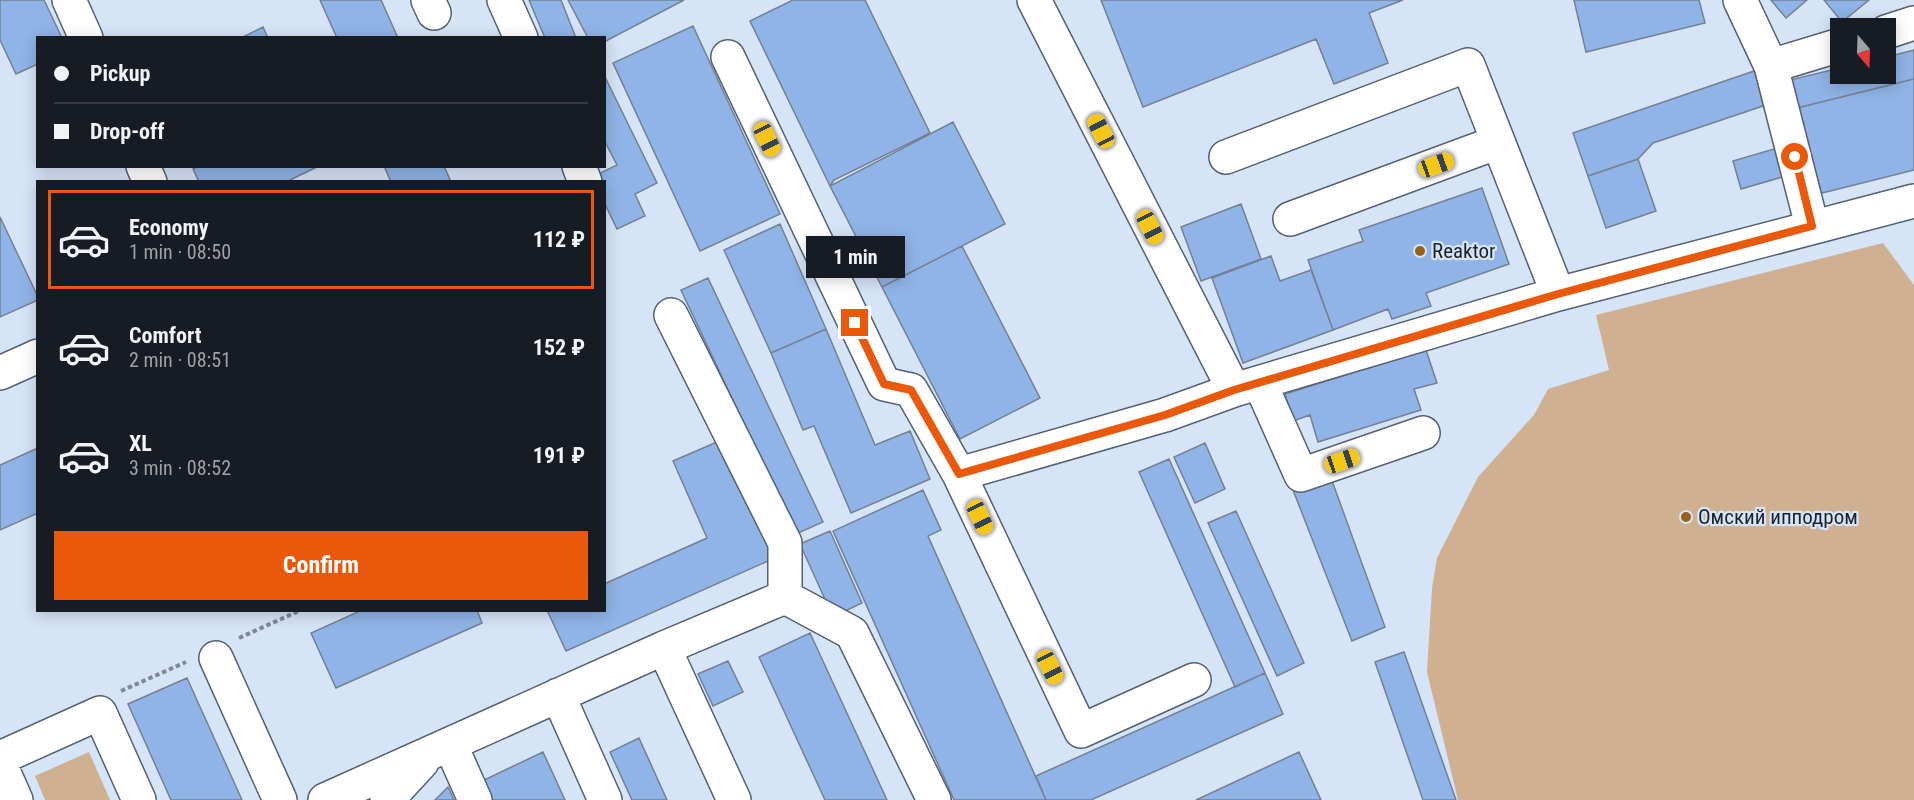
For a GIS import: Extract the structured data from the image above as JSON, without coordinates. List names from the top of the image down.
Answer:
{
  "places": ["Reaktor", "Омский ипподром"],
  "north": "bottom",
  "page": {
    "banner": ["Pickup", "Drop-off"],
    "list": [
      {
        "name": "Economy",
        "note": "1 min · 08:50",
        "value": "112 ₽"
      },
      {
        "name": "Comfort",
        "note": "2 min · 08:51",
        "value": "152 ₽"
      },
      {
        "name": "XL",
        "note": "3 min · 08:52",
        "value": "191 ₽"
      }
    ],
    "bubble": "1 min",
    "buttons": "Confirm"
  }
}
